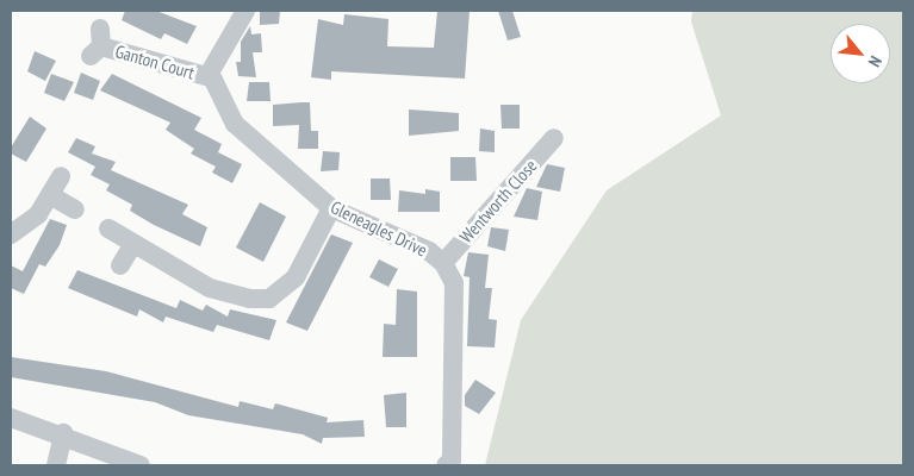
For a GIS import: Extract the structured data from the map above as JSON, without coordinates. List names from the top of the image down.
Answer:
{
  "streets": {
    "street": ["Ganton Court", "Wentworth Close", "Gleneagles Drive"]
  },
  "crossings": [
    ["Ganton Court", "Gleneagles Drive"],
    ["Wentworth Close", "Gleneagles Drive"]
  ],
  "north": "bottom right"
}
